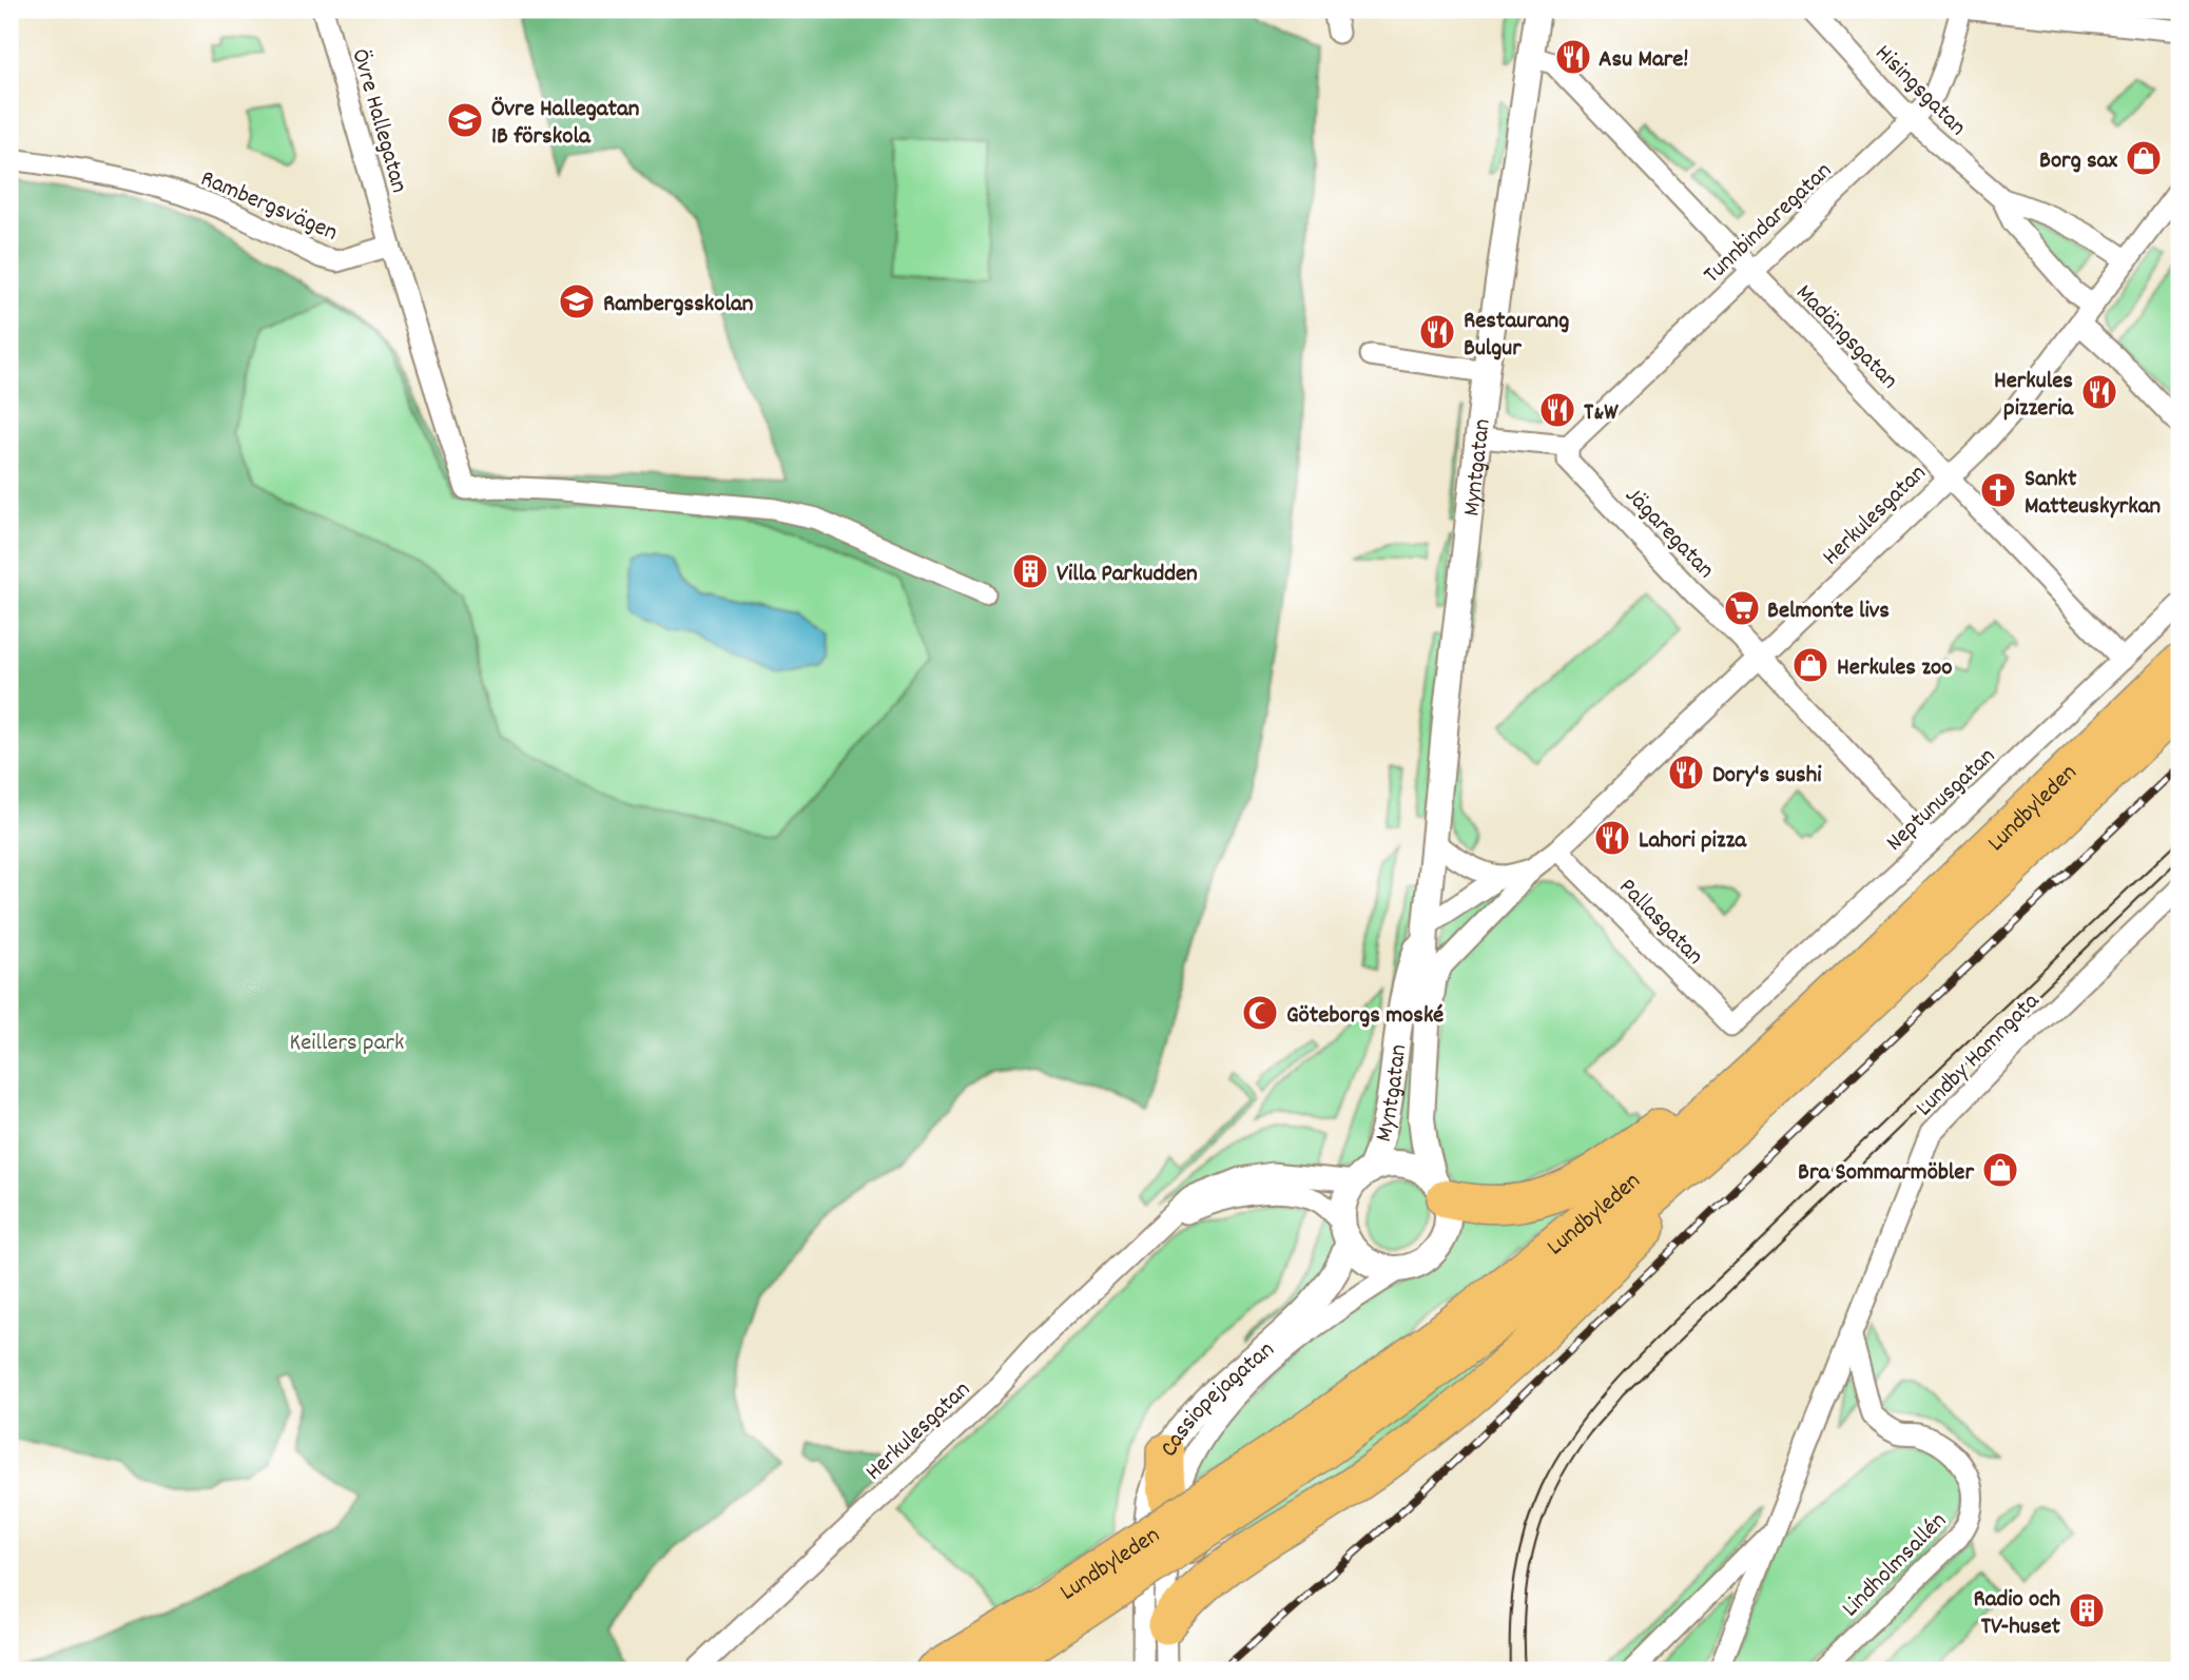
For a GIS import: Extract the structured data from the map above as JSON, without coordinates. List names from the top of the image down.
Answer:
{
  "streets": {
    "highway": ["Lundbyleden"],
    "street": [
      "Hisingsgatan",
      "Övre Hallegatan",
      "Rambergsvägen",
      "Tunnbindaregatan",
      "Madängsgatan",
      "Myntgatan",
      "Herkulesgatan",
      "Jägaregatan",
      "Neptunusgatan",
      "Pallasgatan",
      "Lundby Hamngata",
      "Cassiopejagatan",
      "Lindholmsallén"
    ]
  },
  "crossings": [
    ["Hisingsgatan", "Tunnbindaregatan"],
    ["Hisingsgatan", "Herkulesgatan"],
    ["Övre Hallegatan", "Rambergsvägen"],
    ["Tunnbindaregatan", "Madängsgatan"],
    ["Tunnbindaregatan", "Jägaregatan"],
    ["Madängsgatan", "Myntgatan"],
    ["Madängsgatan", "Herkulesgatan"],
    ["Madängsgatan", "Neptunusgatan"],
    ["Myntgatan", "Herkulesgatan"],
    ["Myntgatan", "Cassiopejagatan"],
    ["Herkulesgatan", "Jägaregatan"],
    ["Herkulesgatan", "Pallasgatan"],
    ["Herkulesgatan", "Cassiopejagatan"],
    ["Jägaregatan", "Neptunusgatan"],
    ["Neptunusgatan", "Pallasgatan"],
    ["Lundby Hamngata", "Lindholmsallén"]
  ],
  "parks": ["Keillers park"],
  "places": {
    "restaurant": [
      "Asu Mare!",
      "Restaurang Bulgur",
      "Herkules pizzeria",
      "T&W",
      "Dory's sushi",
      "Lahori pizza"
    ],
    "school or university": ["Övre Hallegatan 1B förskola", "Rambergsskolan"],
    "shop": ["Borg sax", "Herkules zoo", "Bra Sommarmöbler"],
    "church": ["Sankt Matteuskyrkan"],
    "building": ["Villa Parkudden", "Radio och TV-huset"],
    "supermarket": ["Belmonte livs"],
    "mosque": ["Göteborgs moské"]
  }
}
